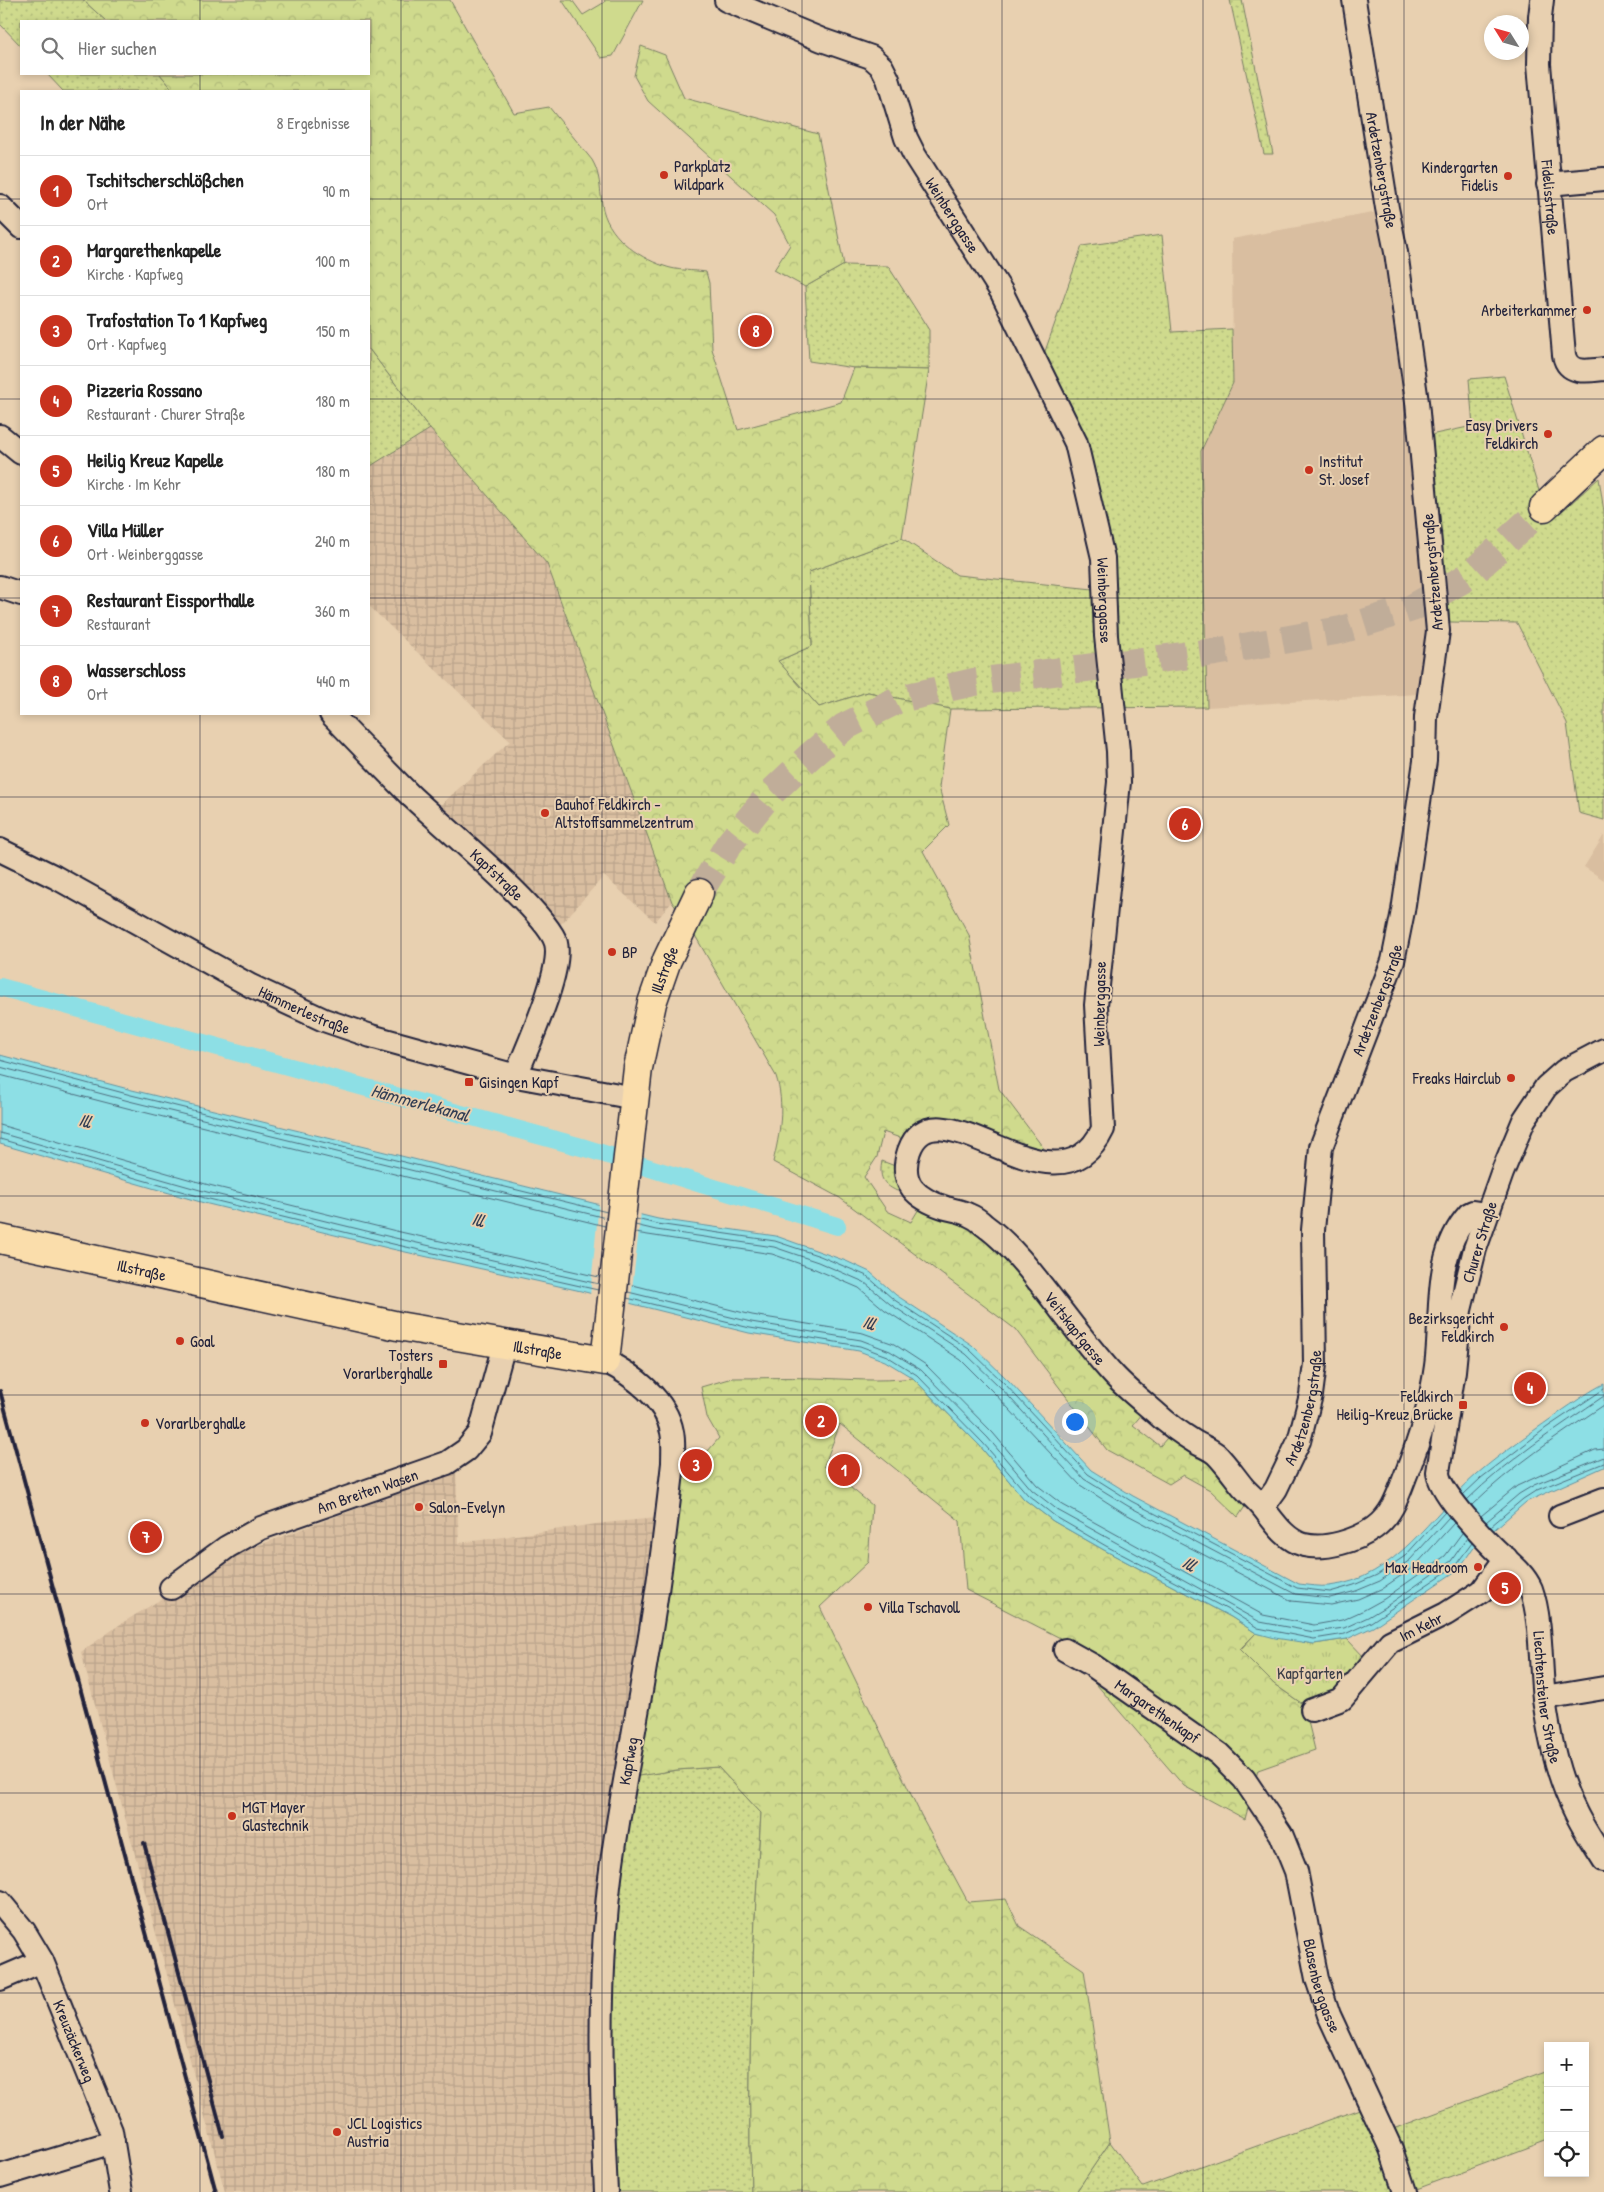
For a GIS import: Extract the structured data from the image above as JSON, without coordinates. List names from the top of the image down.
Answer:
{
  "streets": {
    "main road": ["Illstraße"],
    "street": [
      "Ardetzenbergstraße",
      "Fidelisstraße",
      "Weinberggasse",
      "Kapfstraße",
      "Hämmerlestraße",
      "Churer Straße",
      "Veitskapfgasse",
      "Am Breiten Wasen",
      "Im Kehr",
      "Liechtensteiner Straße",
      "Margarethenkapf",
      "Kapfweg",
      "Blasenberggasse",
      "Kreuzäckerweg"
    ]
  },
  "crossings": [
    ["Ardetzenbergstraße", "Veitskapfgasse"],
    ["Weinberggasse", "Veitskapfgasse"],
    ["Kapfstraße", "Hämmerlestraße"],
    ["Illstraße", "Hämmerlestraße"],
    ["Illstraße", "Am Breiten Wasen"],
    ["Illstraße", "Kapfweg"],
    ["Churer Straße", "Liechtensteiner Straße"],
    ["Im Kehr", "Liechtensteiner Straße"],
    ["Margarethenkapf", "Blasenberggasse"]
  ],
  "water": ["Hämmerlekanal", "Ill"],
  "parks": ["Kapfgarten"],
  "places": {
    "other": [
      "Parkplatz Wildpark",
      "Kindergarten Fidelis",
      "Arbeiterkammer",
      "Easy Drivers Feldkirch",
      "Institut St. Josef",
      "Bauhof Feldkirch - Altstoffsammelzentrum",
      "BP",
      "Freaks Hairclub",
      "Bezirksgericht Feldkirch",
      "Goal",
      "Vorarlberghalle",
      "Salon-Evelyn",
      "Max Headroom",
      "Villa Tschavoll",
      "MGT Mayer Glastechnik",
      "JCL Logistics Austria"
    ],
    "transit": ["Gisingen Kapf", "Tosters Vorarlberghalle", "Feldkirch Heilig-Kreuz Brücke"]
  },
  "north": "top left",
  "page": {
    "search": "Hier suchen",
    "heading": ["In der Nähe", "8 Ergebnisse"],
    "list": [
      {
        "mark": "1",
        "name": "Tschitscherschlößchen",
        "note": "Ort",
        "value": "90 m"
      },
      {
        "mark": "2",
        "name": "Margarethenkapelle",
        "note": "Kirche · Kapfweg",
        "value": "100 m"
      },
      {
        "mark": "3",
        "name": "Trafostation To 1 Kapfweg",
        "note": "Ort · Kapfweg",
        "value": "150 m"
      },
      {
        "mark": "4",
        "name": "Pizzeria Rossano",
        "note": "Restaurant · Churer Straße",
        "value": "180 m"
      },
      {
        "mark": "5",
        "name": "Heilig Kreuz Kapelle",
        "note": "Kirche · Im Kehr",
        "value": "180 m"
      },
      {
        "mark": "6",
        "name": "Villa Müller",
        "note": "Ort · Weinberggasse",
        "value": "240 m"
      },
      {
        "mark": "7",
        "name": "Restaurant Eissporthalle",
        "note": "Restaurant",
        "value": "360 m"
      },
      {
        "mark": "8",
        "name": "Wasserschloss",
        "note": "Ort",
        "value": "440 m"
      }
    ],
    "pins": [
      "8",
      "6",
      "4",
      "2",
      "3",
      "1",
      "7",
      "5"
    ],
    "map_buttons": ["+", "−"]
  }
}
